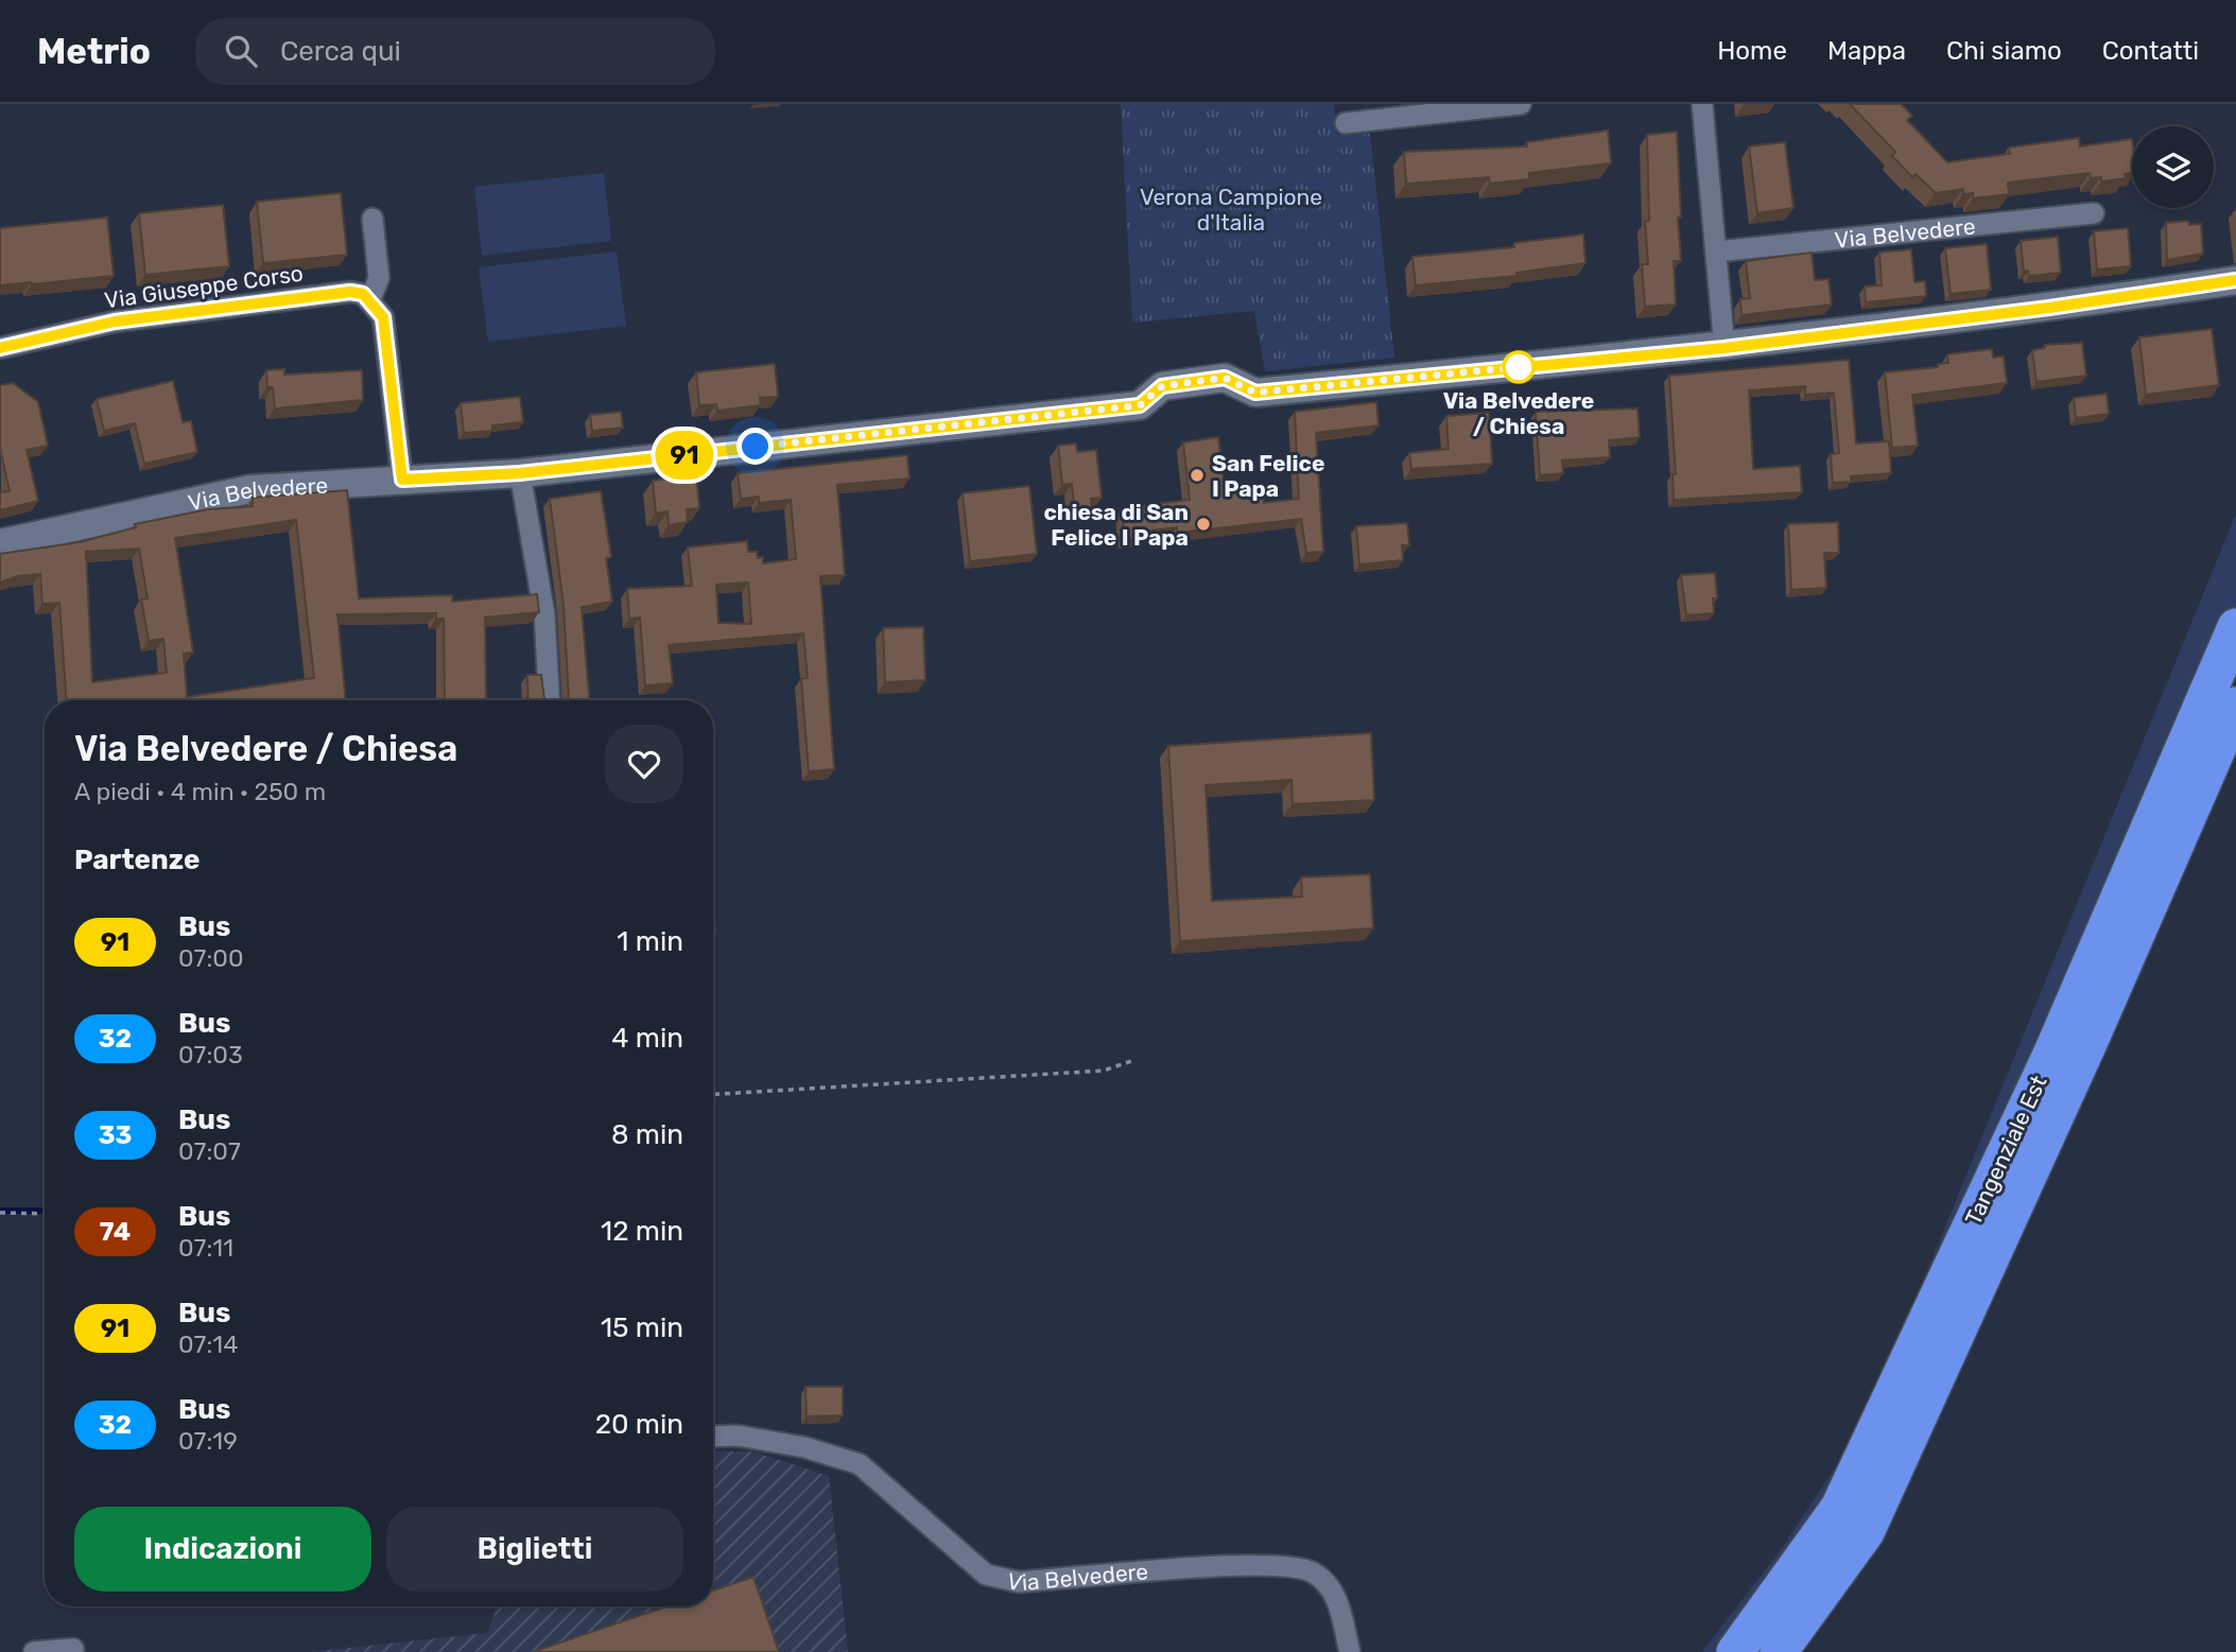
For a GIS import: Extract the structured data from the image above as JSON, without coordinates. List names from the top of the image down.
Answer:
{
  "streets": {
    "highway": ["Tangenziale Est"],
    "street": ["Via Belvedere", "Via Giuseppe Corso"]
  },
  "parks": ["Verona Campione d'Italia"],
  "places": ["Via Belvedere / Chiesa", "San Felice I Papa", "chiesa di San Felice I Papa"],
  "lines": ["bus line 91"],
  "page": {
    "header": "Metrio",
    "search": "Cerca qui",
    "nav": [
      "Home",
      "Mappa",
      "Chi siamo",
      "Contatti"
    ],
    "on_map": "91",
    "heading": [
      ["Via Belvedere / Chiesa", "A piedi · 4 min · 250 m"],
      "Partenze"
    ],
    "list": [
      {
        "mark": "91",
        "name": "Bus",
        "note": "07:00",
        "value": "1 min"
      },
      {
        "mark": "32",
        "name": "Bus",
        "note": "07:03",
        "value": "4 min"
      },
      {
        "mark": "33",
        "name": "Bus",
        "note": "07:07",
        "value": "8 min"
      },
      {
        "mark": "74",
        "name": "Bus",
        "note": "07:11",
        "value": "12 min"
      },
      {
        "mark": "91",
        "name": "Bus",
        "note": "07:14",
        "value": "15 min"
      },
      {
        "mark": "32",
        "name": "Bus",
        "note": "07:19",
        "value": "20 min"
      }
    ],
    "buttons": ["Indicazioni", "Biglietti"]
  }
}
